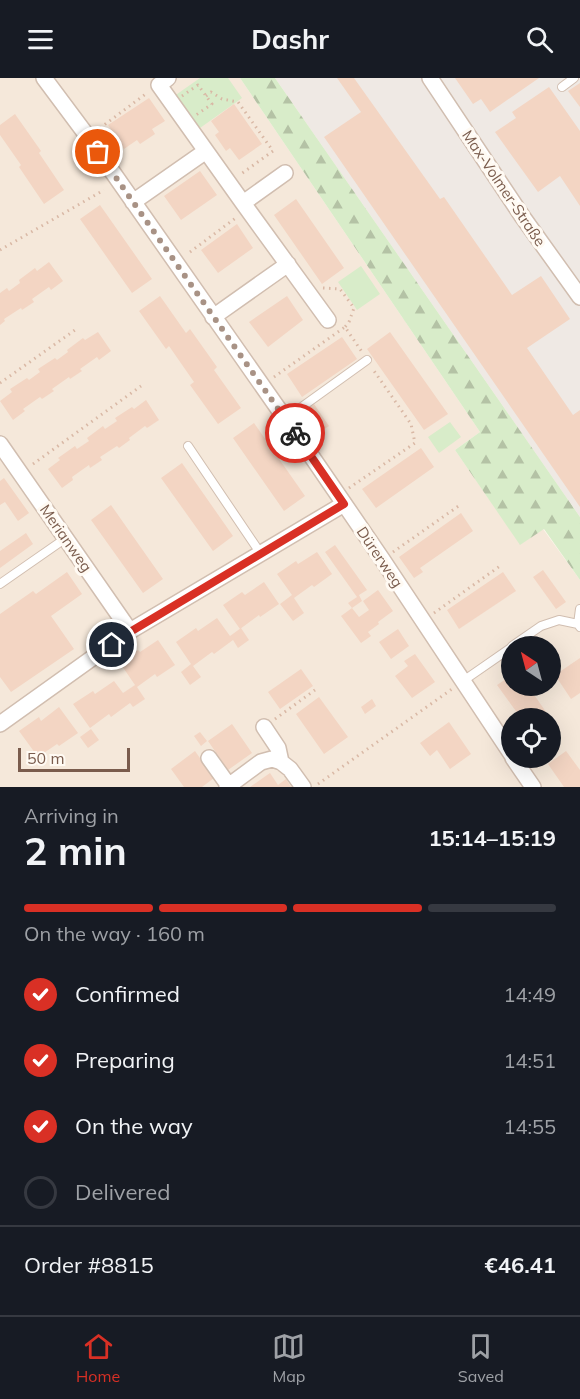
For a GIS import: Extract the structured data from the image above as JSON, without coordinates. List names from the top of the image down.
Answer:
{
  "streets": {
    "street": ["Max-Volmer-Straße", "Merianweg", "Dürerweg"]
  },
  "scale_bar": "50 m",
  "north": "top left",
  "page": {
    "header": "Dashr",
    "scale": "50 m",
    "heading": ["2 min", "Arriving in", "15:14–15:19"],
    "panel": ["Order #8815", "€46.41"],
    "bar": "On the way · 160 m",
    "list": [
      ["Confirmed", "14:49"],
      ["Preparing", "14:51"],
      ["On the way", "14:55"],
      "Delivered"
    ],
    "tabs": ["Home", "Map", "Saved"]
  }
}
